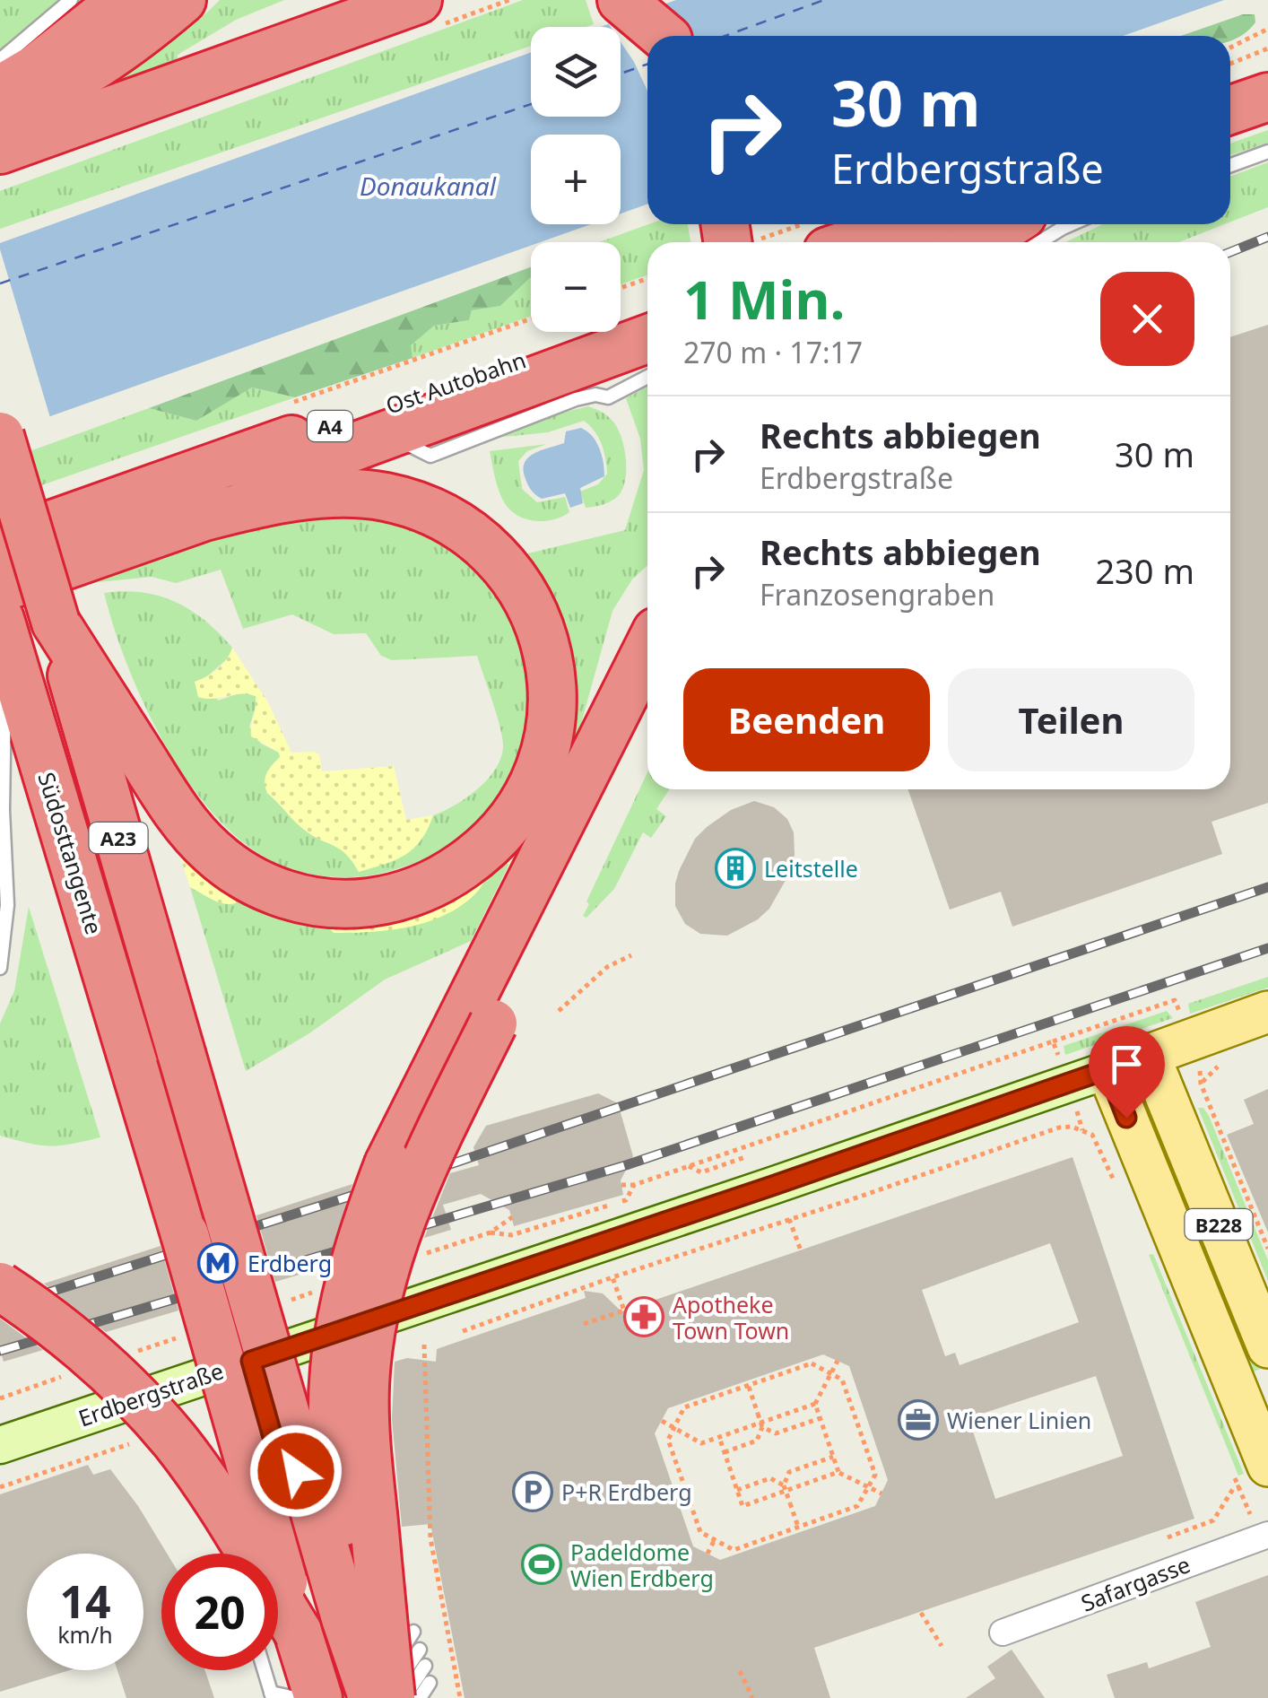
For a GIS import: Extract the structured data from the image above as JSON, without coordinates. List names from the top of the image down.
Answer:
{
  "streets": {
    "highway": [
      "Ost Autobahn",
      "A4",
      "A23",
      "Südosttangente"
    ],
    "main road": ["B228", "Erdbergstraße"],
    "street": ["Safargasse"]
  },
  "crossings": [
    ["A23", "Südosttangente"],
    ["B228", "Erdbergstraße"]
  ],
  "water": ["Donaukanal"],
  "places": {
    "building": ["Leitstelle"],
    "metro station": ["Erdberg"],
    "pharmacy": ["Apotheke Town Town"],
    "office": ["Wiener Linien"],
    "parking": ["P+R Erdberg"],
    "sports": ["Padeldome Wien Erdberg"]
  },
  "page": {
    "map_buttons": ["+", "−"],
    "turn": ["30 m", "Erdbergstraße"],
    "heading": ["1 Min.", "270 m · 17:17"],
    "list": [
      {
        "name": "Rechts abbiegen",
        "note": "Erdbergstraße",
        "value": "30 m"
      },
      {
        "name": "Rechts abbiegen",
        "note": "Franzosengraben",
        "value": "230 m"
      }
    ],
    "buttons": ["Beenden", "Teilen"],
    "speed": "14 km/h",
    "limit": "20"
  }
}
